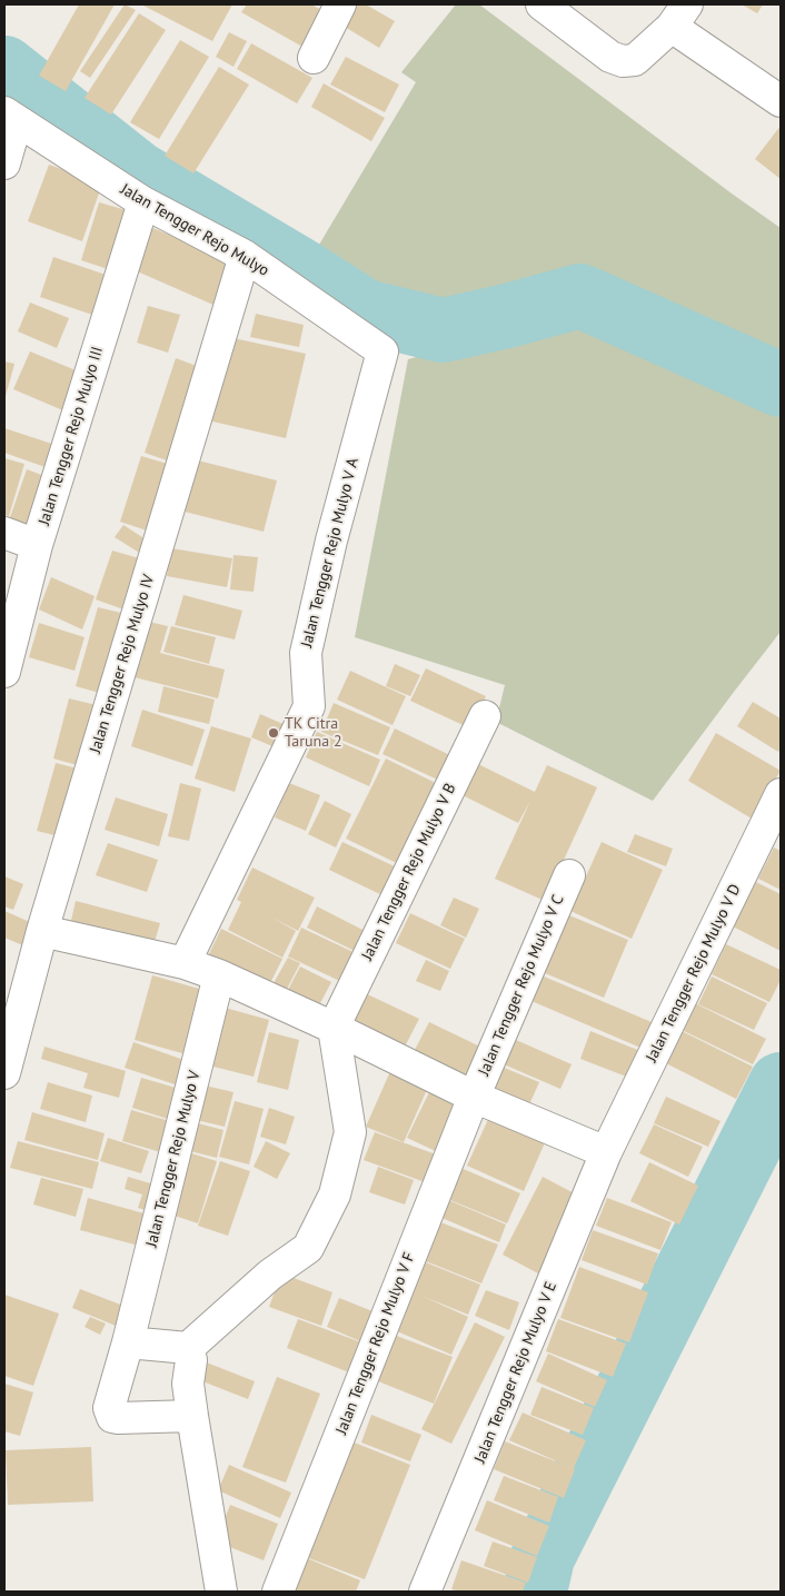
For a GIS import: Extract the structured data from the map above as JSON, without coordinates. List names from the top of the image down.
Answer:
{
  "streets": {
    "street": [
      "Jalan Tengger Rejo Mulyo",
      "Jalan Tengger Rejo Mulyo III",
      "Jalan Tengger Rejo Mulyo V A",
      "Jalan Tengger Rejo Mulyo IV",
      "Jalan Tengger Rejo Mulyo V B",
      "Jalan Tengger Rejo Mulyo V D",
      "Jalan Tengger Rejo Mulyo V C",
      "Jalan Tengger Rejo Mulyo V",
      "Jalan Tengger Rejo Mulyo V F",
      "Jalan Tengger Rejo Mulyo V E"
    ]
  },
  "crossings": [
    ["Jalan Tengger Rejo Mulyo", "Jalan Tengger Rejo Mulyo III"],
    ["Jalan Tengger Rejo Mulyo", "Jalan Tengger Rejo Mulyo V A"],
    ["Jalan Tengger Rejo Mulyo", "Jalan Tengger Rejo Mulyo IV"],
    ["Jalan Tengger Rejo Mulyo V D", "Jalan Tengger Rejo Mulyo V E"],
    ["Jalan Tengger Rejo Mulyo V C", "Jalan Tengger Rejo Mulyo V F"]
  ],
  "places": ["TK Citra Taruna 2"]
}
